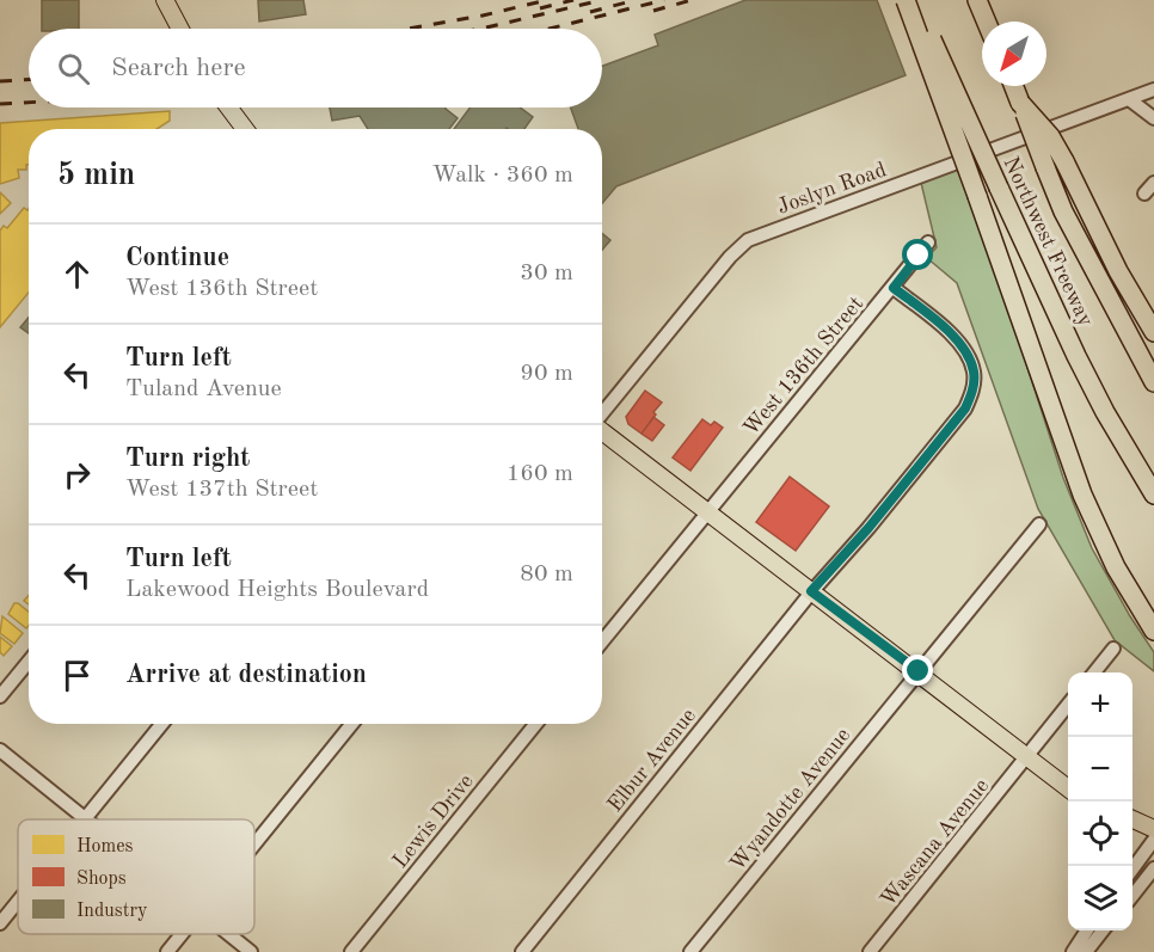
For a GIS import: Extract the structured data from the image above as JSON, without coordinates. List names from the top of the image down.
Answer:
{
  "streets": {
    "highway": ["Northwest Freeway"],
    "street": [
      "Joslyn Road",
      "West 136th Street",
      "Elbur Avenue",
      "Wyandotte Avenue",
      "Lewis Drive",
      "Wascana Avenue"
    ]
  },
  "crossings": [
    ["West 136th Street", "Elbur Avenue"]
  ],
  "legend": ["Homes", "Shops", "Industry"],
  "north": "bottom left",
  "page": {
    "search": "Search here",
    "heading": ["5 min", "Walk · 360 m"],
    "list": [
      ["Continue", "West 136th Street", "30 m"],
      ["Turn left", "Tuland Avenue", "90 m"],
      ["Turn right", "West 137th Street", "160 m"],
      ["Turn left", "Lakewood Heights Boulevard", "80 m"],
      "Arrive at destination"
    ],
    "map_buttons": ["+", "−"]
  }
}
